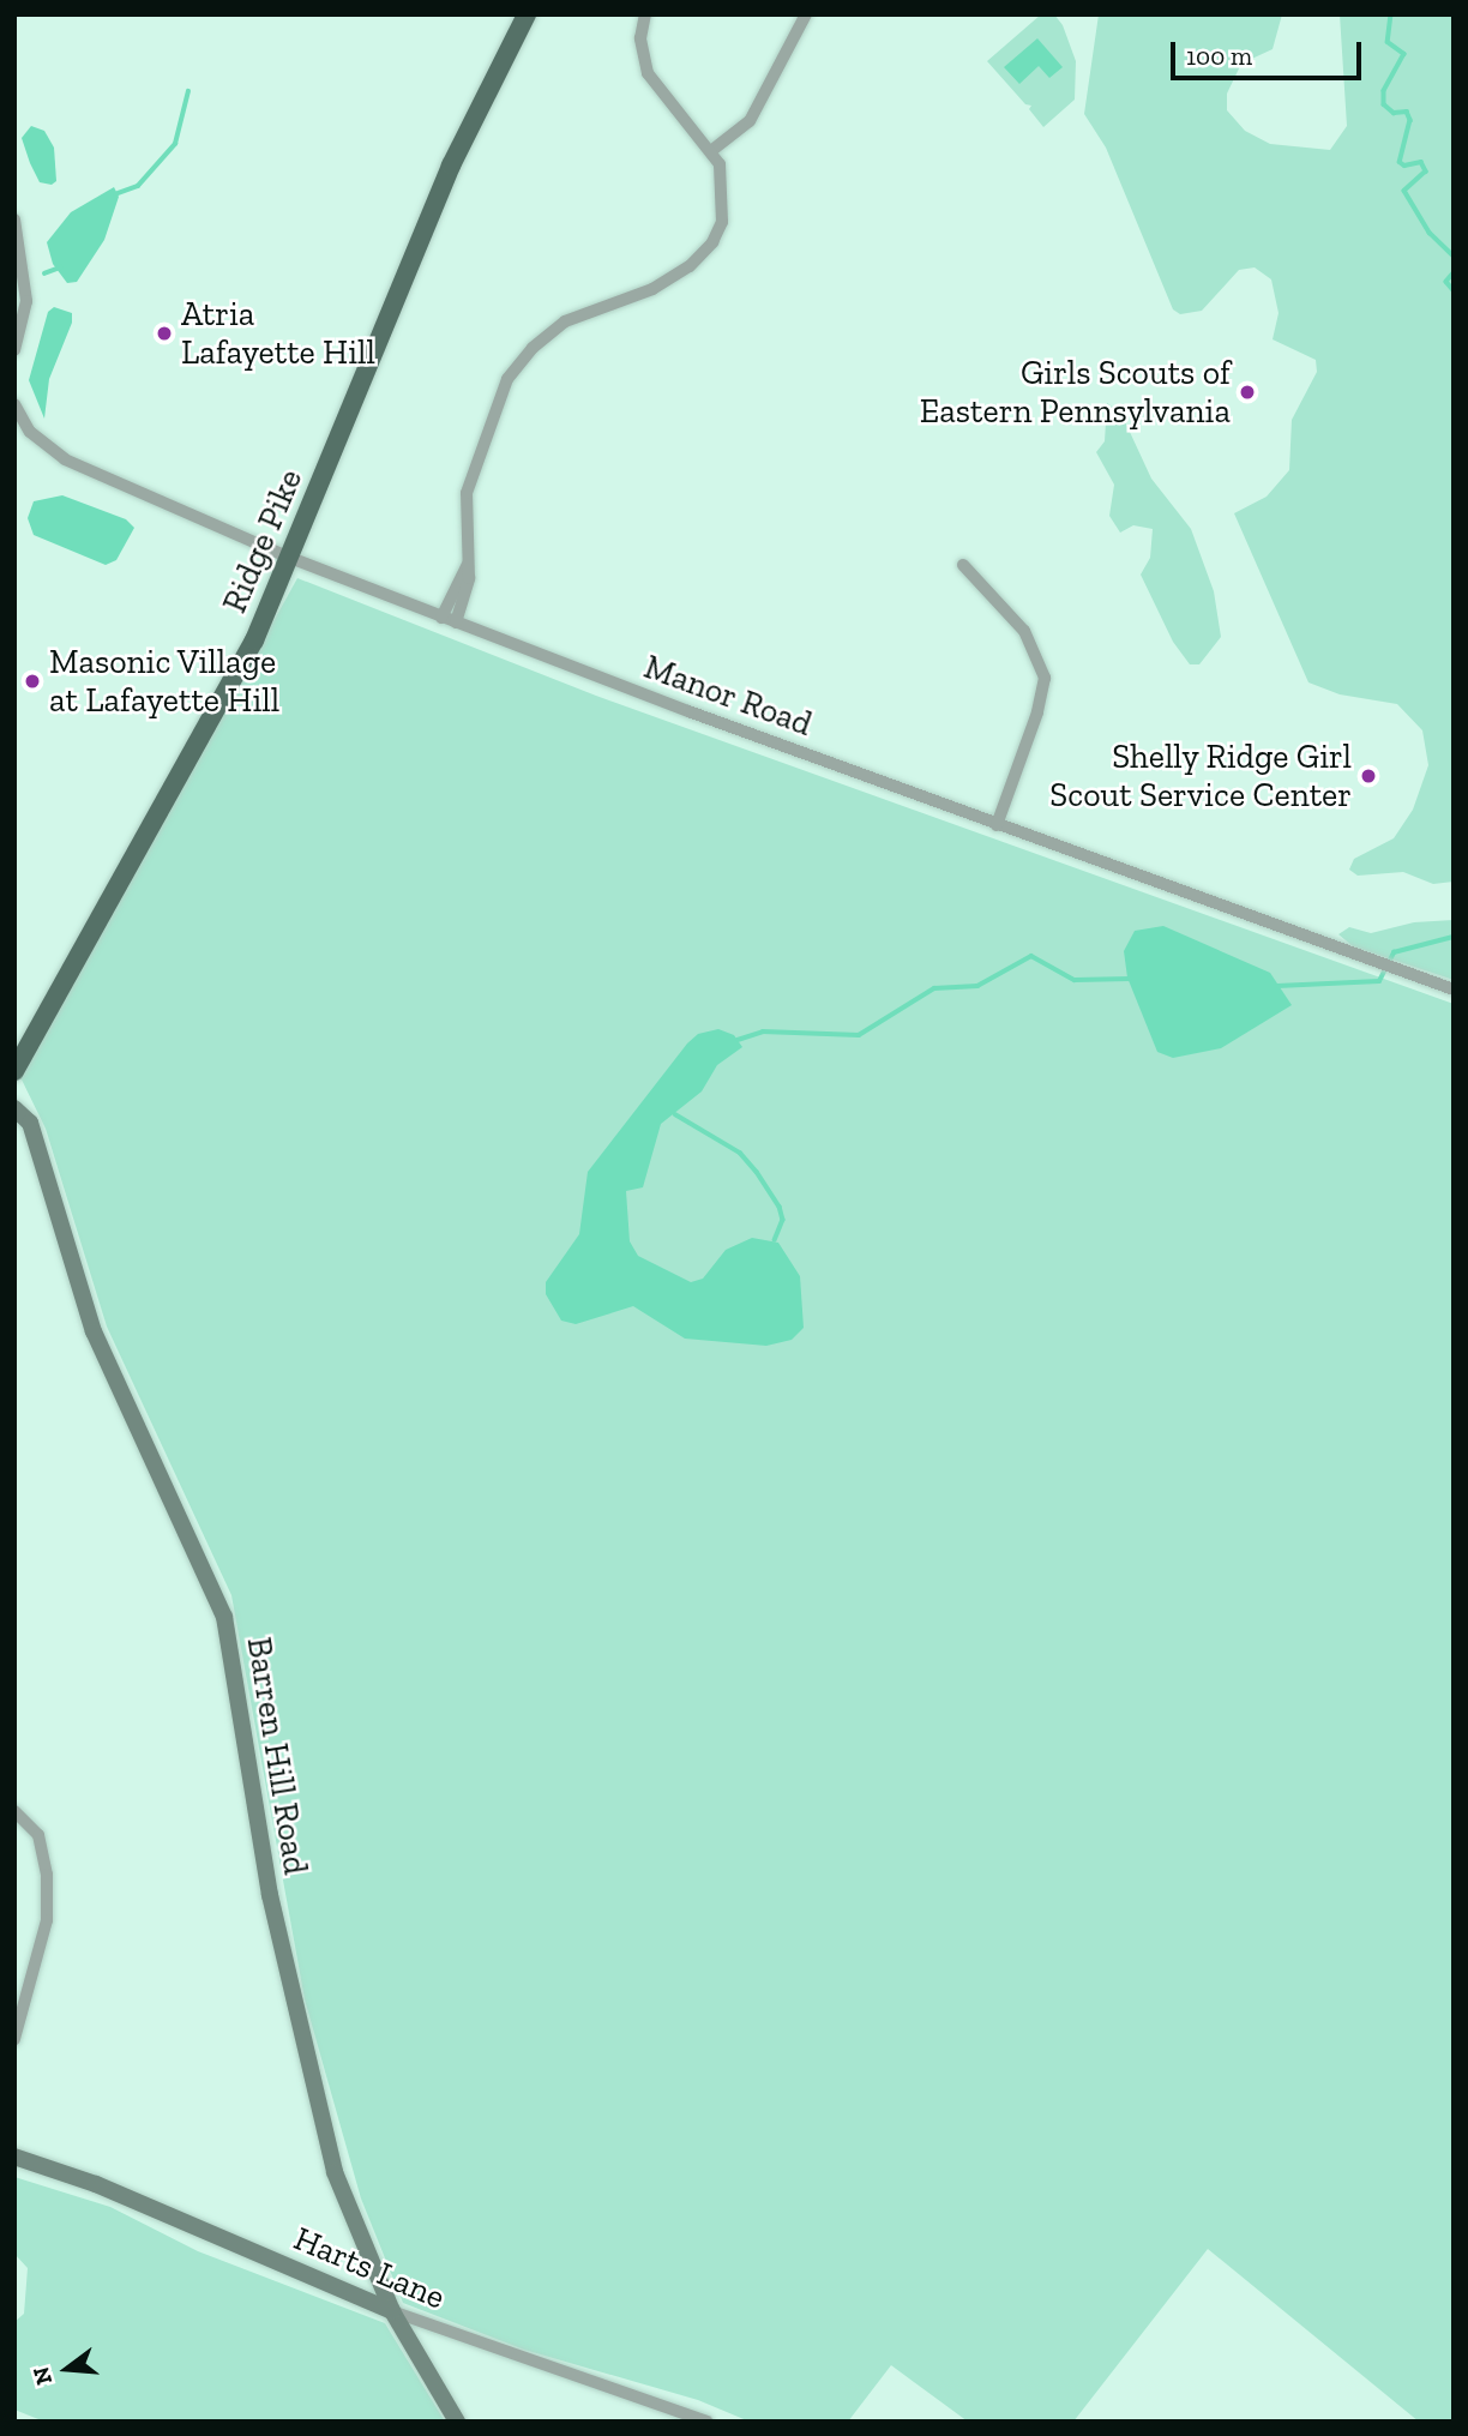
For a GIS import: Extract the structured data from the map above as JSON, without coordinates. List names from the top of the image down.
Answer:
{
  "streets": {
    "main road": ["Ridge Pike"],
    "street": ["Manor Road", "Barren Hill Road", "Harts Lane"]
  },
  "crossings": [
    ["Ridge Pike", "Manor Road"],
    ["Barren Hill Road", "Harts Lane"]
  ],
  "places": [
    "Atria Lafayette Hill",
    "Girls Scouts of Eastern Pennsylvania",
    "Masonic Village at Lafayette Hill",
    "Shelly Ridge Girl Scout Service Center"
  ],
  "scale_bar": "100 m",
  "north": "left"
}
